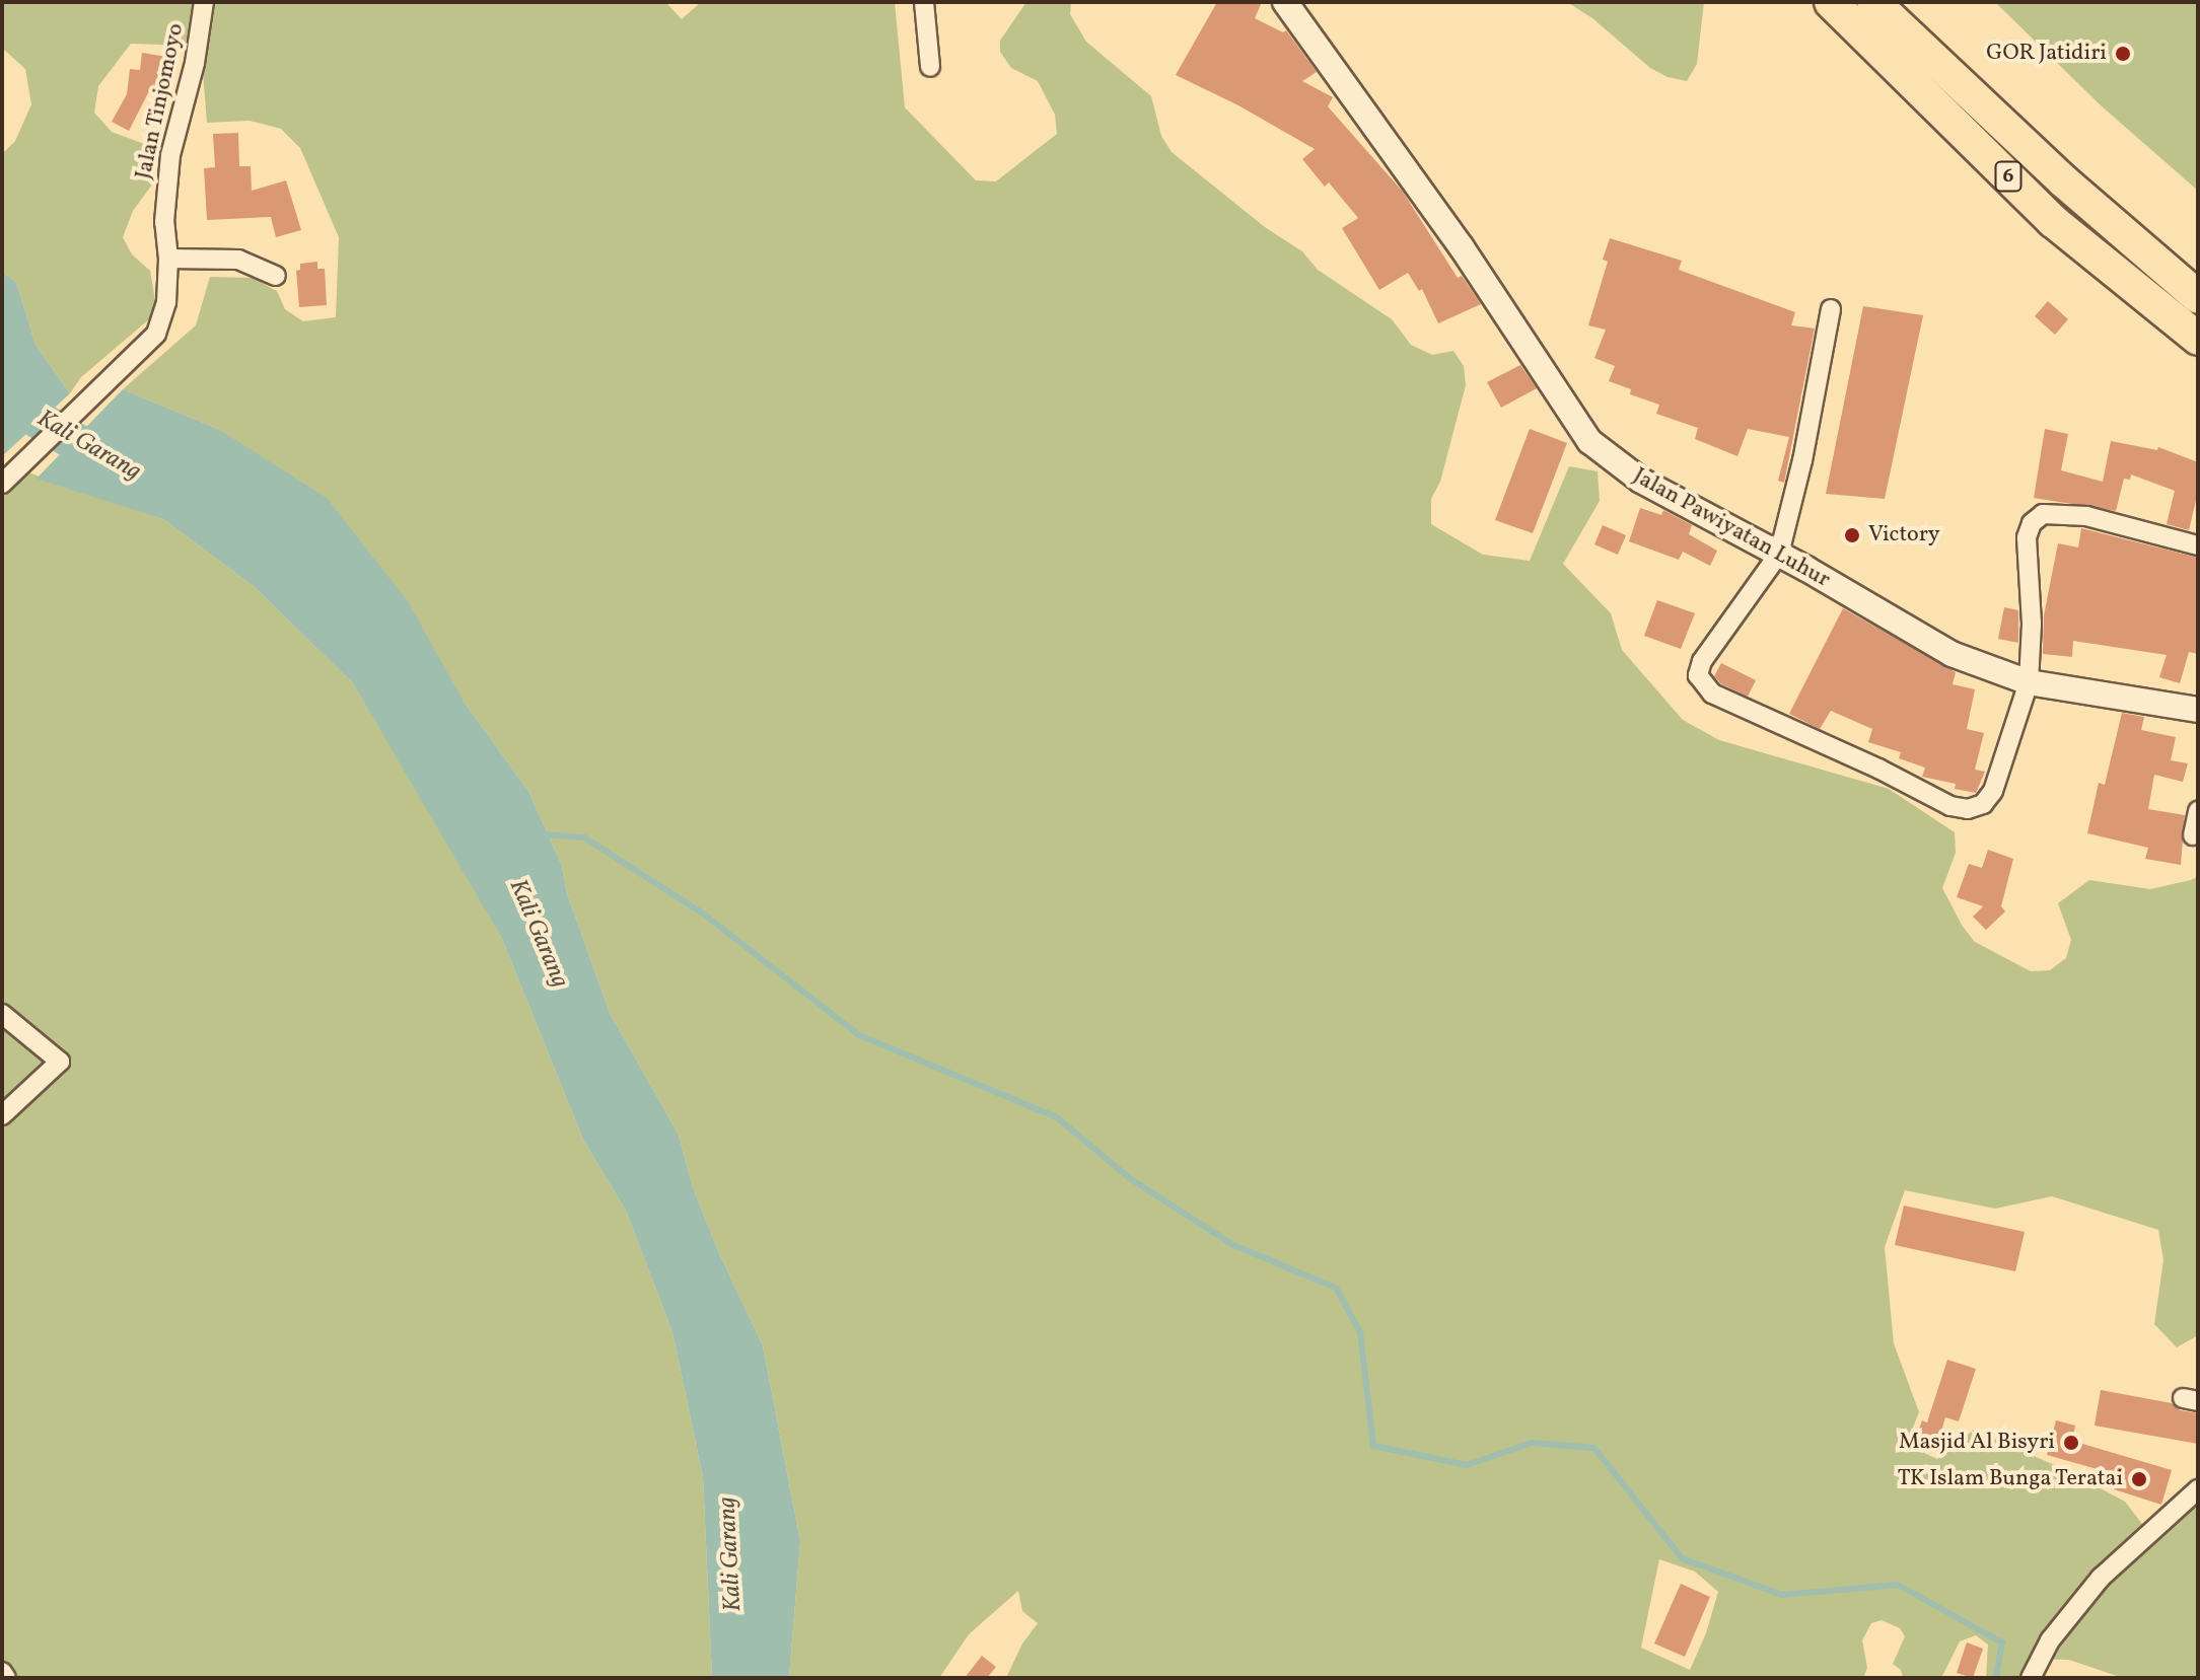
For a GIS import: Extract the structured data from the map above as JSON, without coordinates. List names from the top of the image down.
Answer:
{
  "streets": {
    "highway": ["6"],
    "main road": ["Jalan Pawiyatan Luhur"],
    "street": ["Jalan Tinjomoyo"]
  },
  "water": ["Kali Garang"],
  "places": [
    "GOR Jatidiri",
    "Victory",
    "Masjid Al Bisyri",
    "TK Islam Bunga Teratai"
  ]
}
